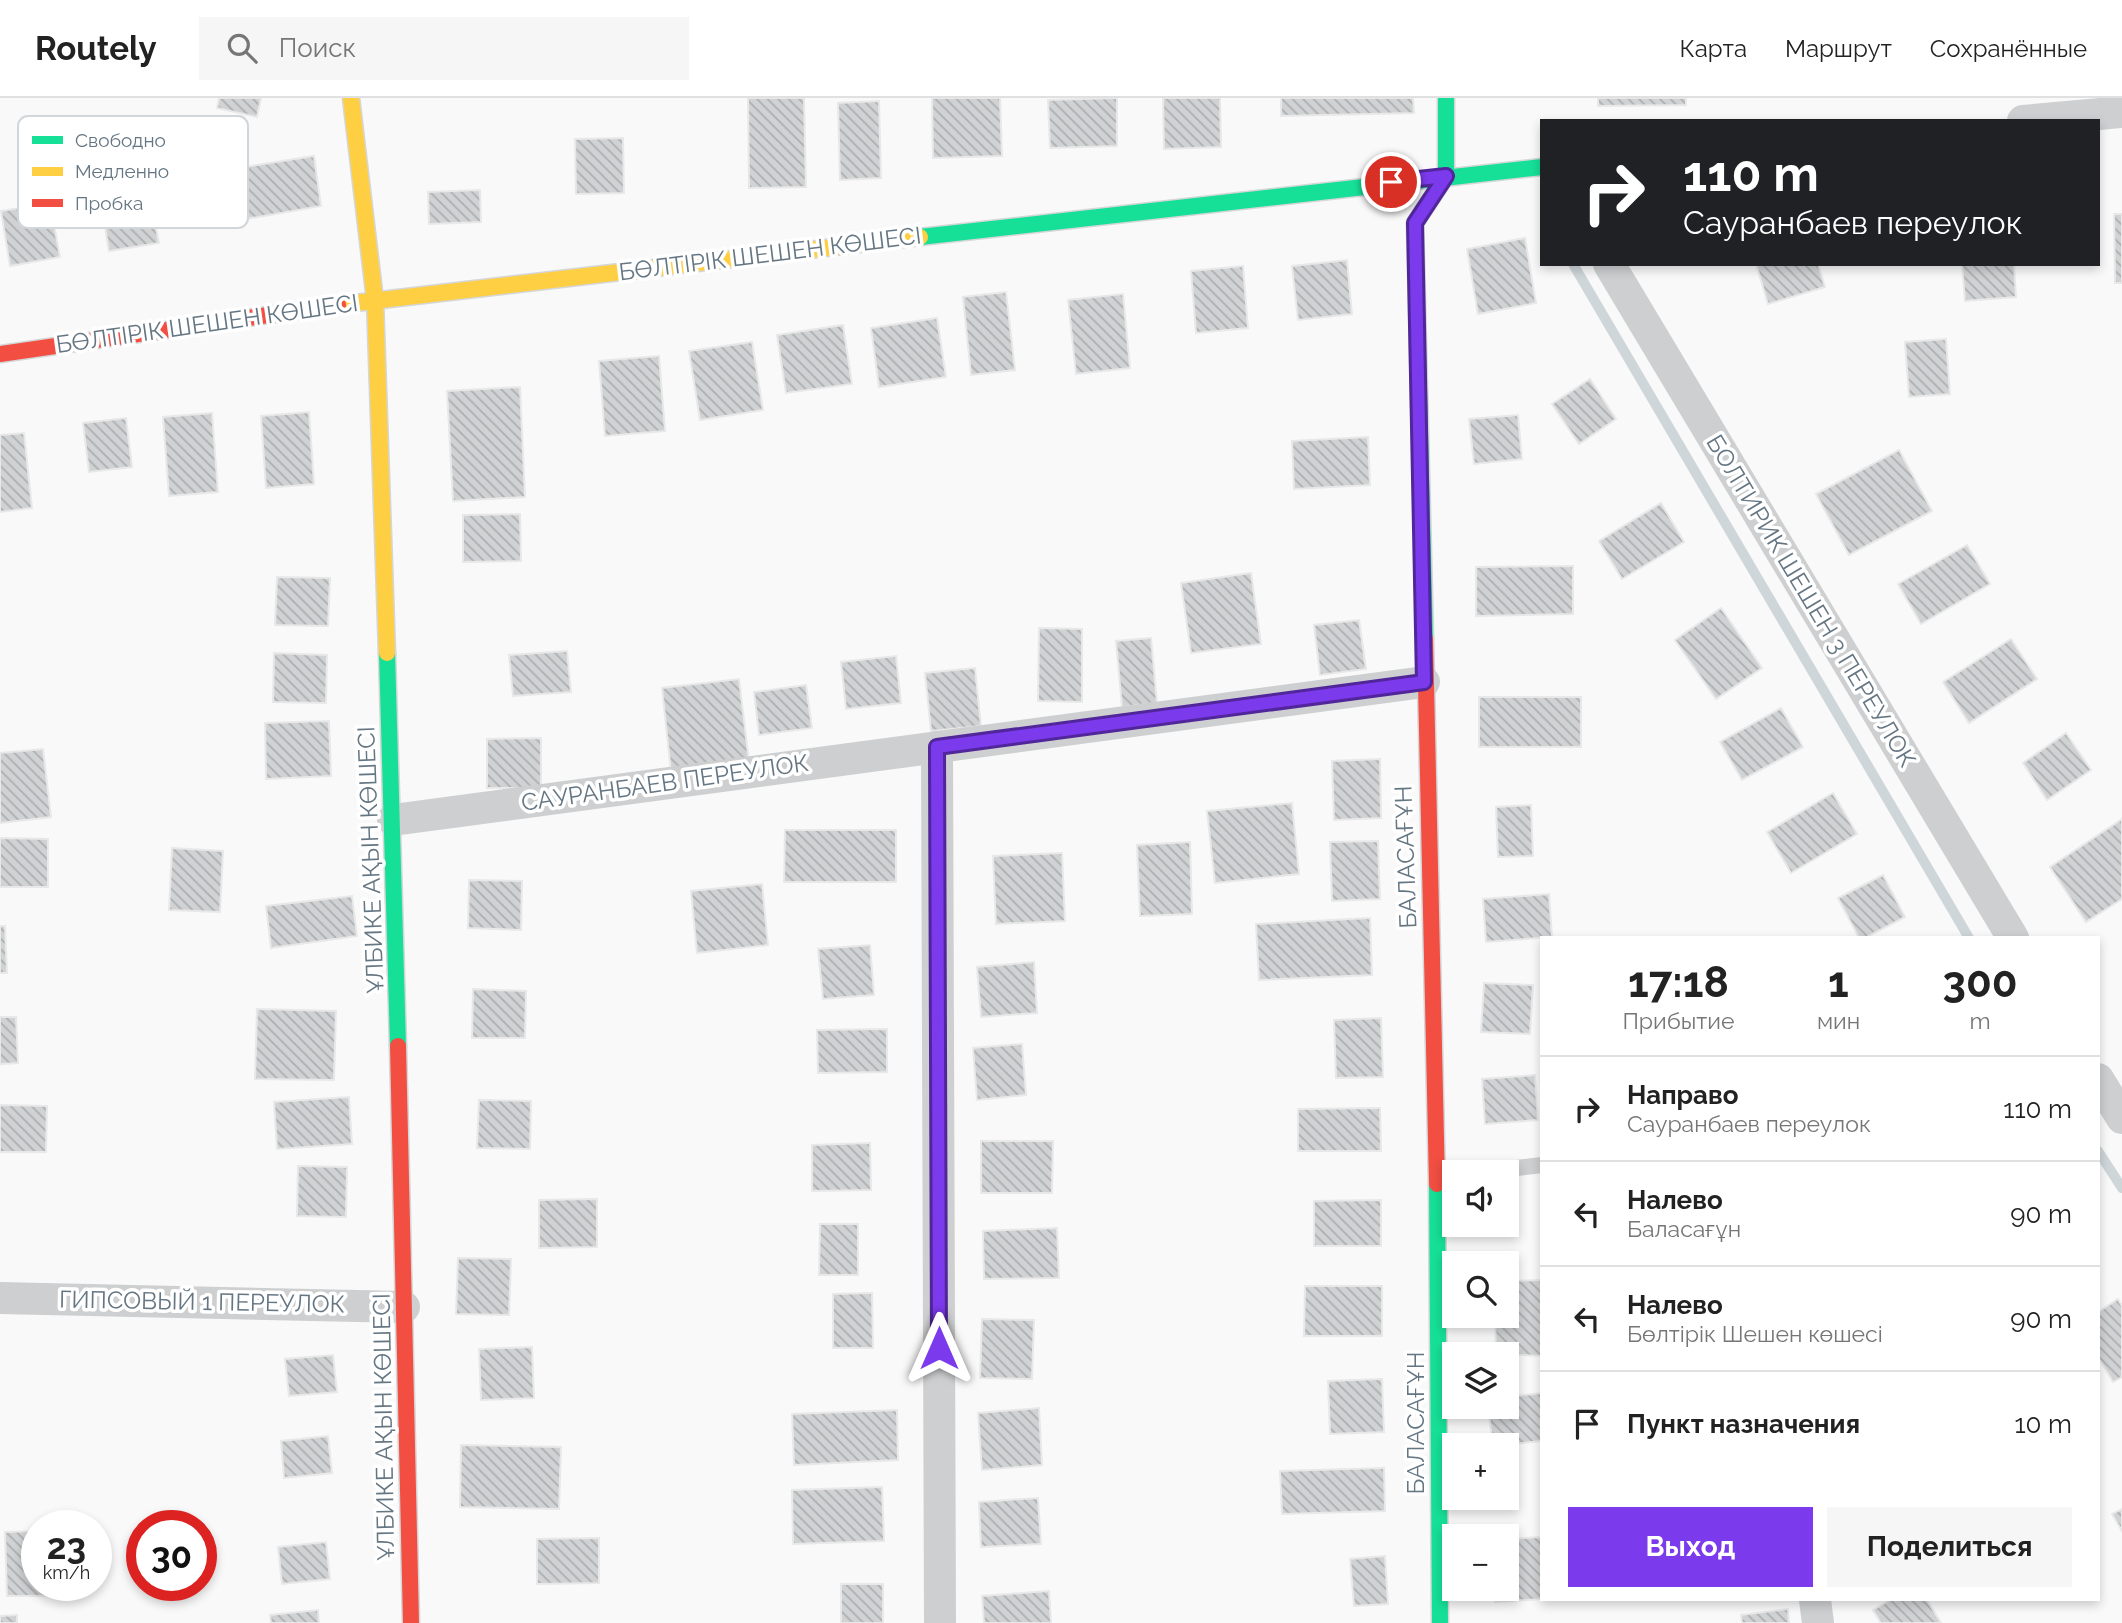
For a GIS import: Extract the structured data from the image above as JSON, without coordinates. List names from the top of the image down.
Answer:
{
  "streets": {
    "street": [
      "БӨЛТІРІК ШЕШЕН КӨШЕСІ",
      "БОЛТИРИК ШЕШЕН 3 ПЕРЕУЛОК",
      "САУРАНБАЕВ ПЕРЕУЛОК",
      "БАЛАСАҒҰН",
      "ҰЛБИКЕ АҚЫН КӨШЕСІ",
      "ГИПСОВЫЙ 1 ПЕРЕУЛОК"
    ]
  },
  "crossings": [
    ["БӨЛТІРІК ШЕШЕН КӨШЕСІ", "БАЛАСАҒҰН"],
    ["БӨЛТІРІК ШЕШЕН КӨШЕСІ", "ҰЛБИКЕ АҚЫН КӨШЕСІ"],
    ["САУРАНБАЕВ ПЕРЕУЛОК", "БАЛАСАҒҰН"],
    ["САУРАНБАЕВ ПЕРЕУЛОК", "ҰЛБИКЕ АҚЫН КӨШЕСІ"],
    ["ҰЛБИКЕ АҚЫН КӨШЕСІ", "ГИПСОВЫЙ 1 ПЕРЕУЛОК"]
  ],
  "legend": ["Свободно", "Медленно", "Пробка"],
  "page": {
    "header": "Routely",
    "search": "Поиск",
    "nav": ["Карта", "Маршрут", "Сохранённые"],
    "turn": ["110 m", "Сауранбаев переулок"],
    "eta": [
      "17:18",
      "Прибытие",
      "1",
      "мин",
      "300",
      "m"
    ],
    "list": [
      {
        "name": "Направо",
        "note": "Сауранбаев переулок",
        "value": "110 m"
      },
      {
        "name": "Налево",
        "note": "Баласағұн",
        "value": "90 m"
      },
      {
        "name": "Налево",
        "note": "Бөлтірік Шешен көшесі",
        "value": "90 m"
      },
      {
        "name": "Пункт назначения",
        "value": "10 m"
      }
    ],
    "map_buttons": ["+", "−"],
    "buttons": ["Выход", "Поделиться"],
    "speed": "23 km/h",
    "limit": "30"
  }
}
